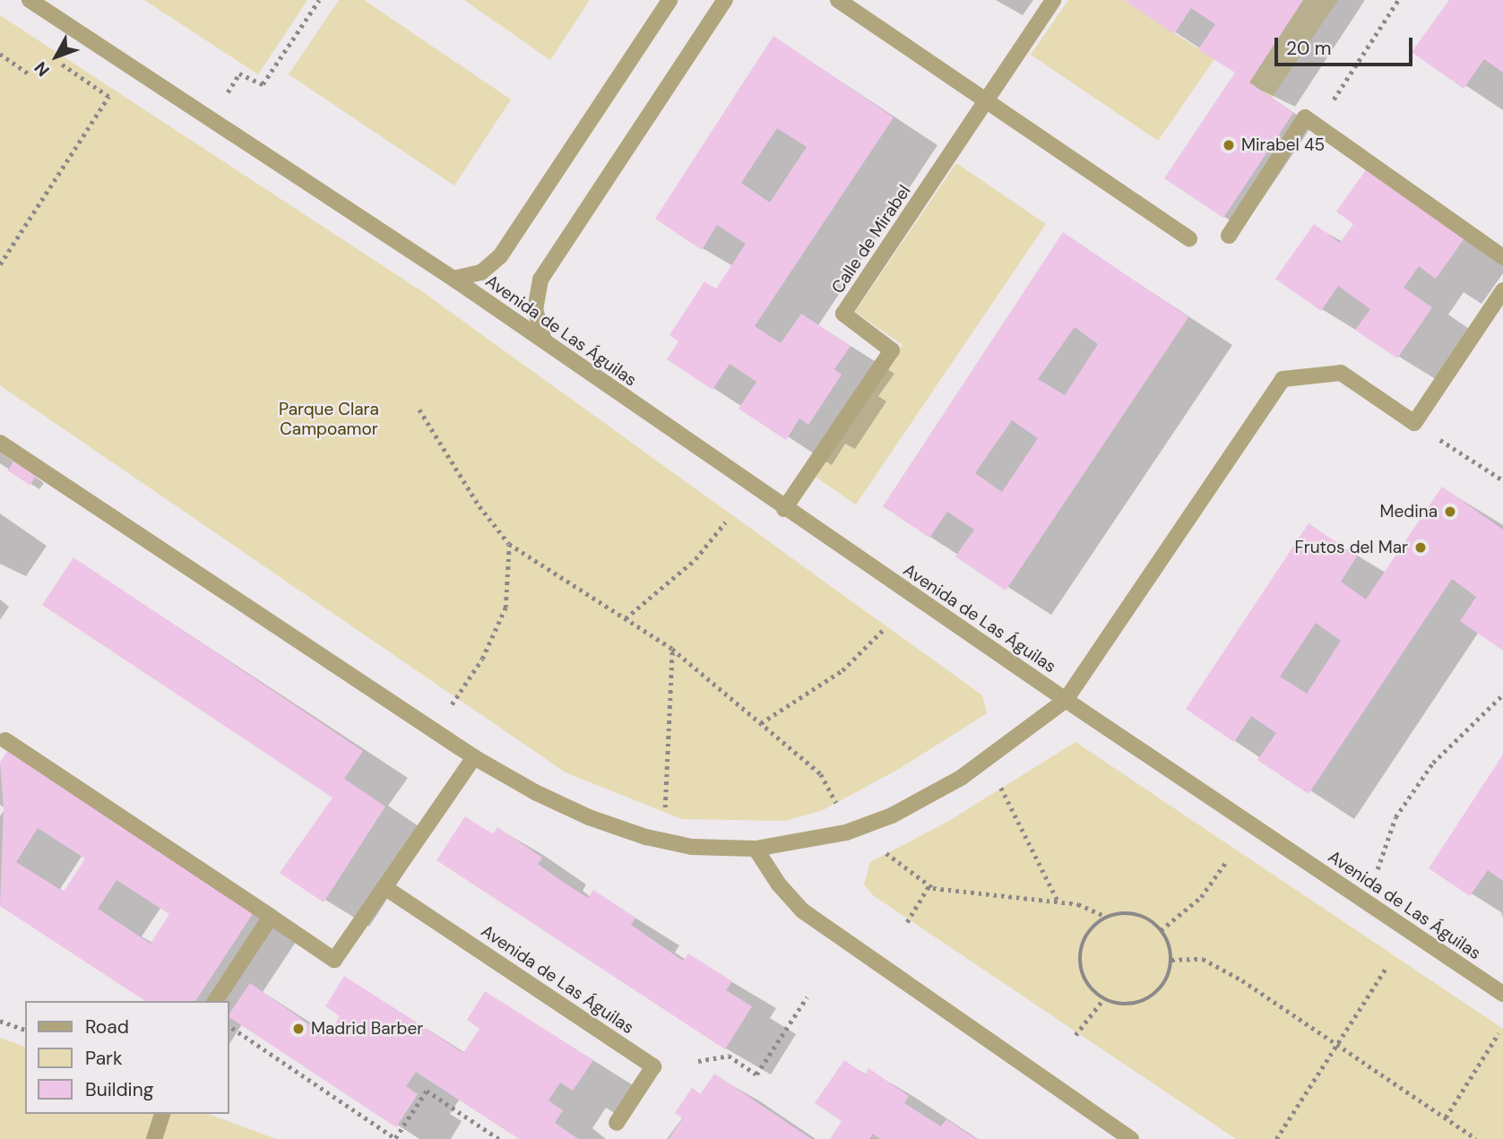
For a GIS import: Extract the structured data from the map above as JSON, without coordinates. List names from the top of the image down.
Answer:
{
  "streets": {
    "street": ["Calle de Mirabel", "Avenida de Las Águilas"]
  },
  "crossings": [
    ["Calle de Mirabel", "Avenida de Las Águilas"]
  ],
  "parks": ["Parque Clara Campoamor"],
  "places": [
    "Mirabel 45",
    "Medina",
    "Frutos del Mar",
    "Madrid Barber"
  ],
  "legend": ["Road", "Park", "Building"],
  "scale_bar": "20 m",
  "north": "bottom left"
}
